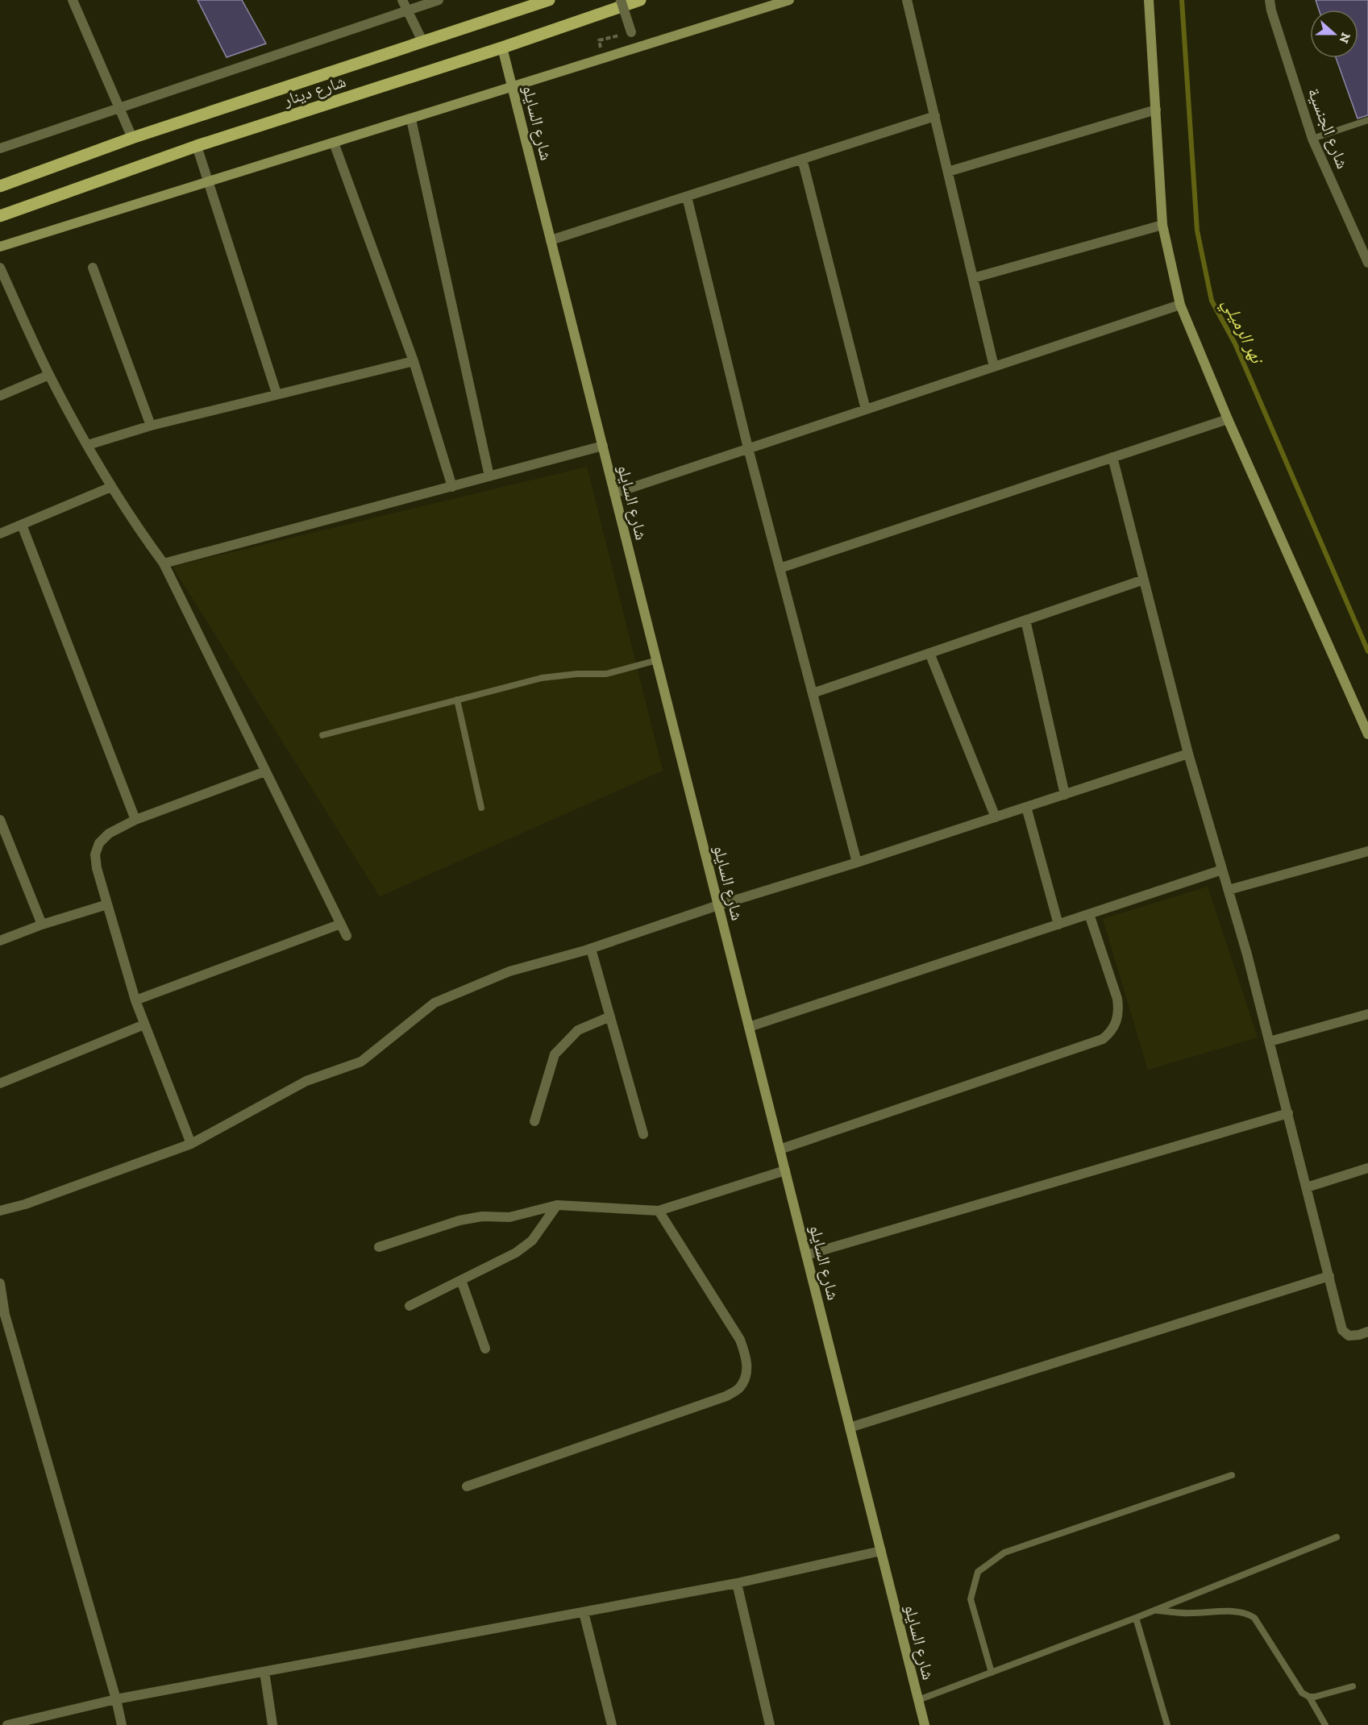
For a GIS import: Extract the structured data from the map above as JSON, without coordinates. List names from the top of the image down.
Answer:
{
  "streets": {
    "main road": ["شارع دينار"],
    "street": ["شارع السايلو", "شارع الجنسية"]
  },
  "crossings": [
    ["شارع دينار", "شارع السايلو"]
  ],
  "water": ["نهر الرميلي"],
  "north": "right"
}
